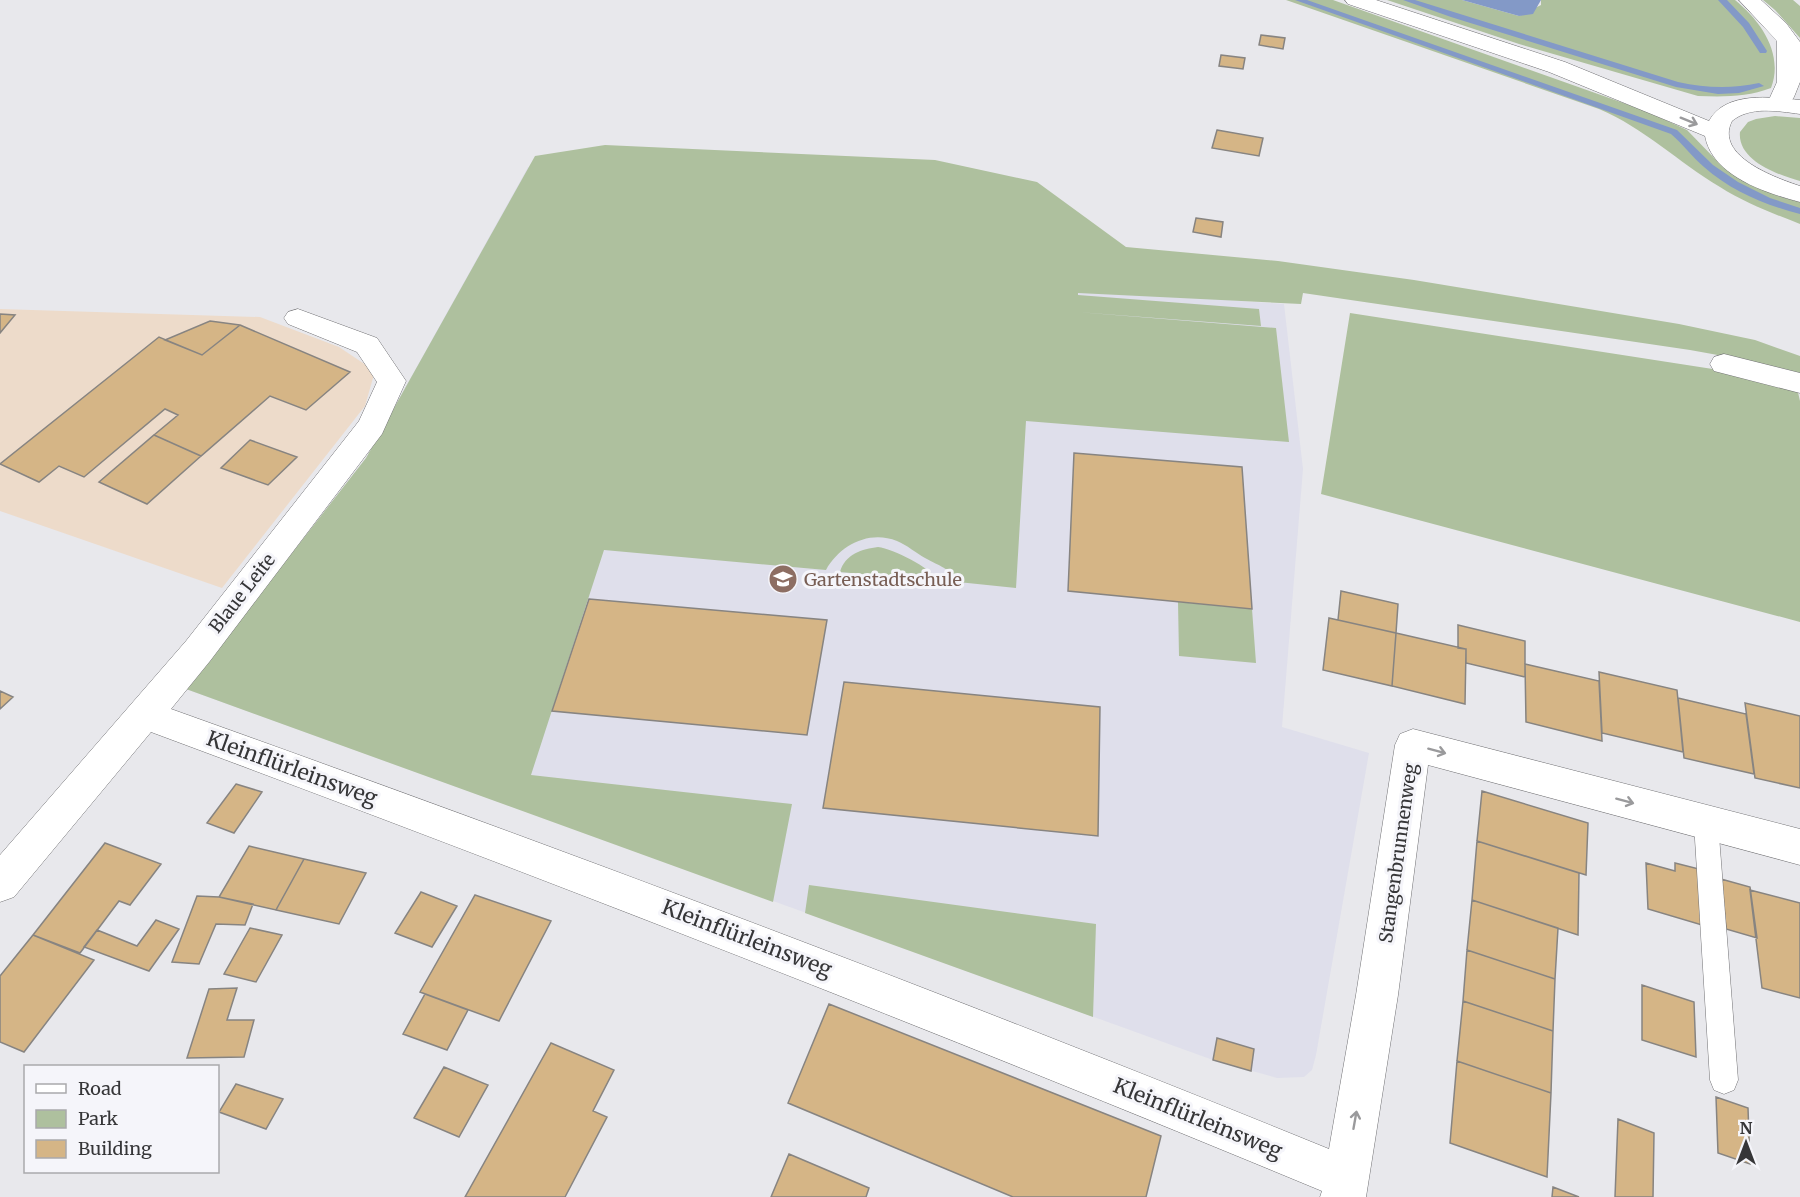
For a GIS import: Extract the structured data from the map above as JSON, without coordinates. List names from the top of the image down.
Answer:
{
  "streets": {
    "street": ["Blaue Leite", "Kleinflürleinsweg", "Stangenbrunnenweg"]
  },
  "crossings": [
    ["Blaue Leite", "Kleinflürleinsweg"],
    ["Kleinflürleinsweg", "Stangenbrunnenweg"]
  ],
  "places": {
    "school or university": ["Gartenstadtschule"]
  },
  "legend": ["Road", "Park", "Building"],
  "north": "top"
}
